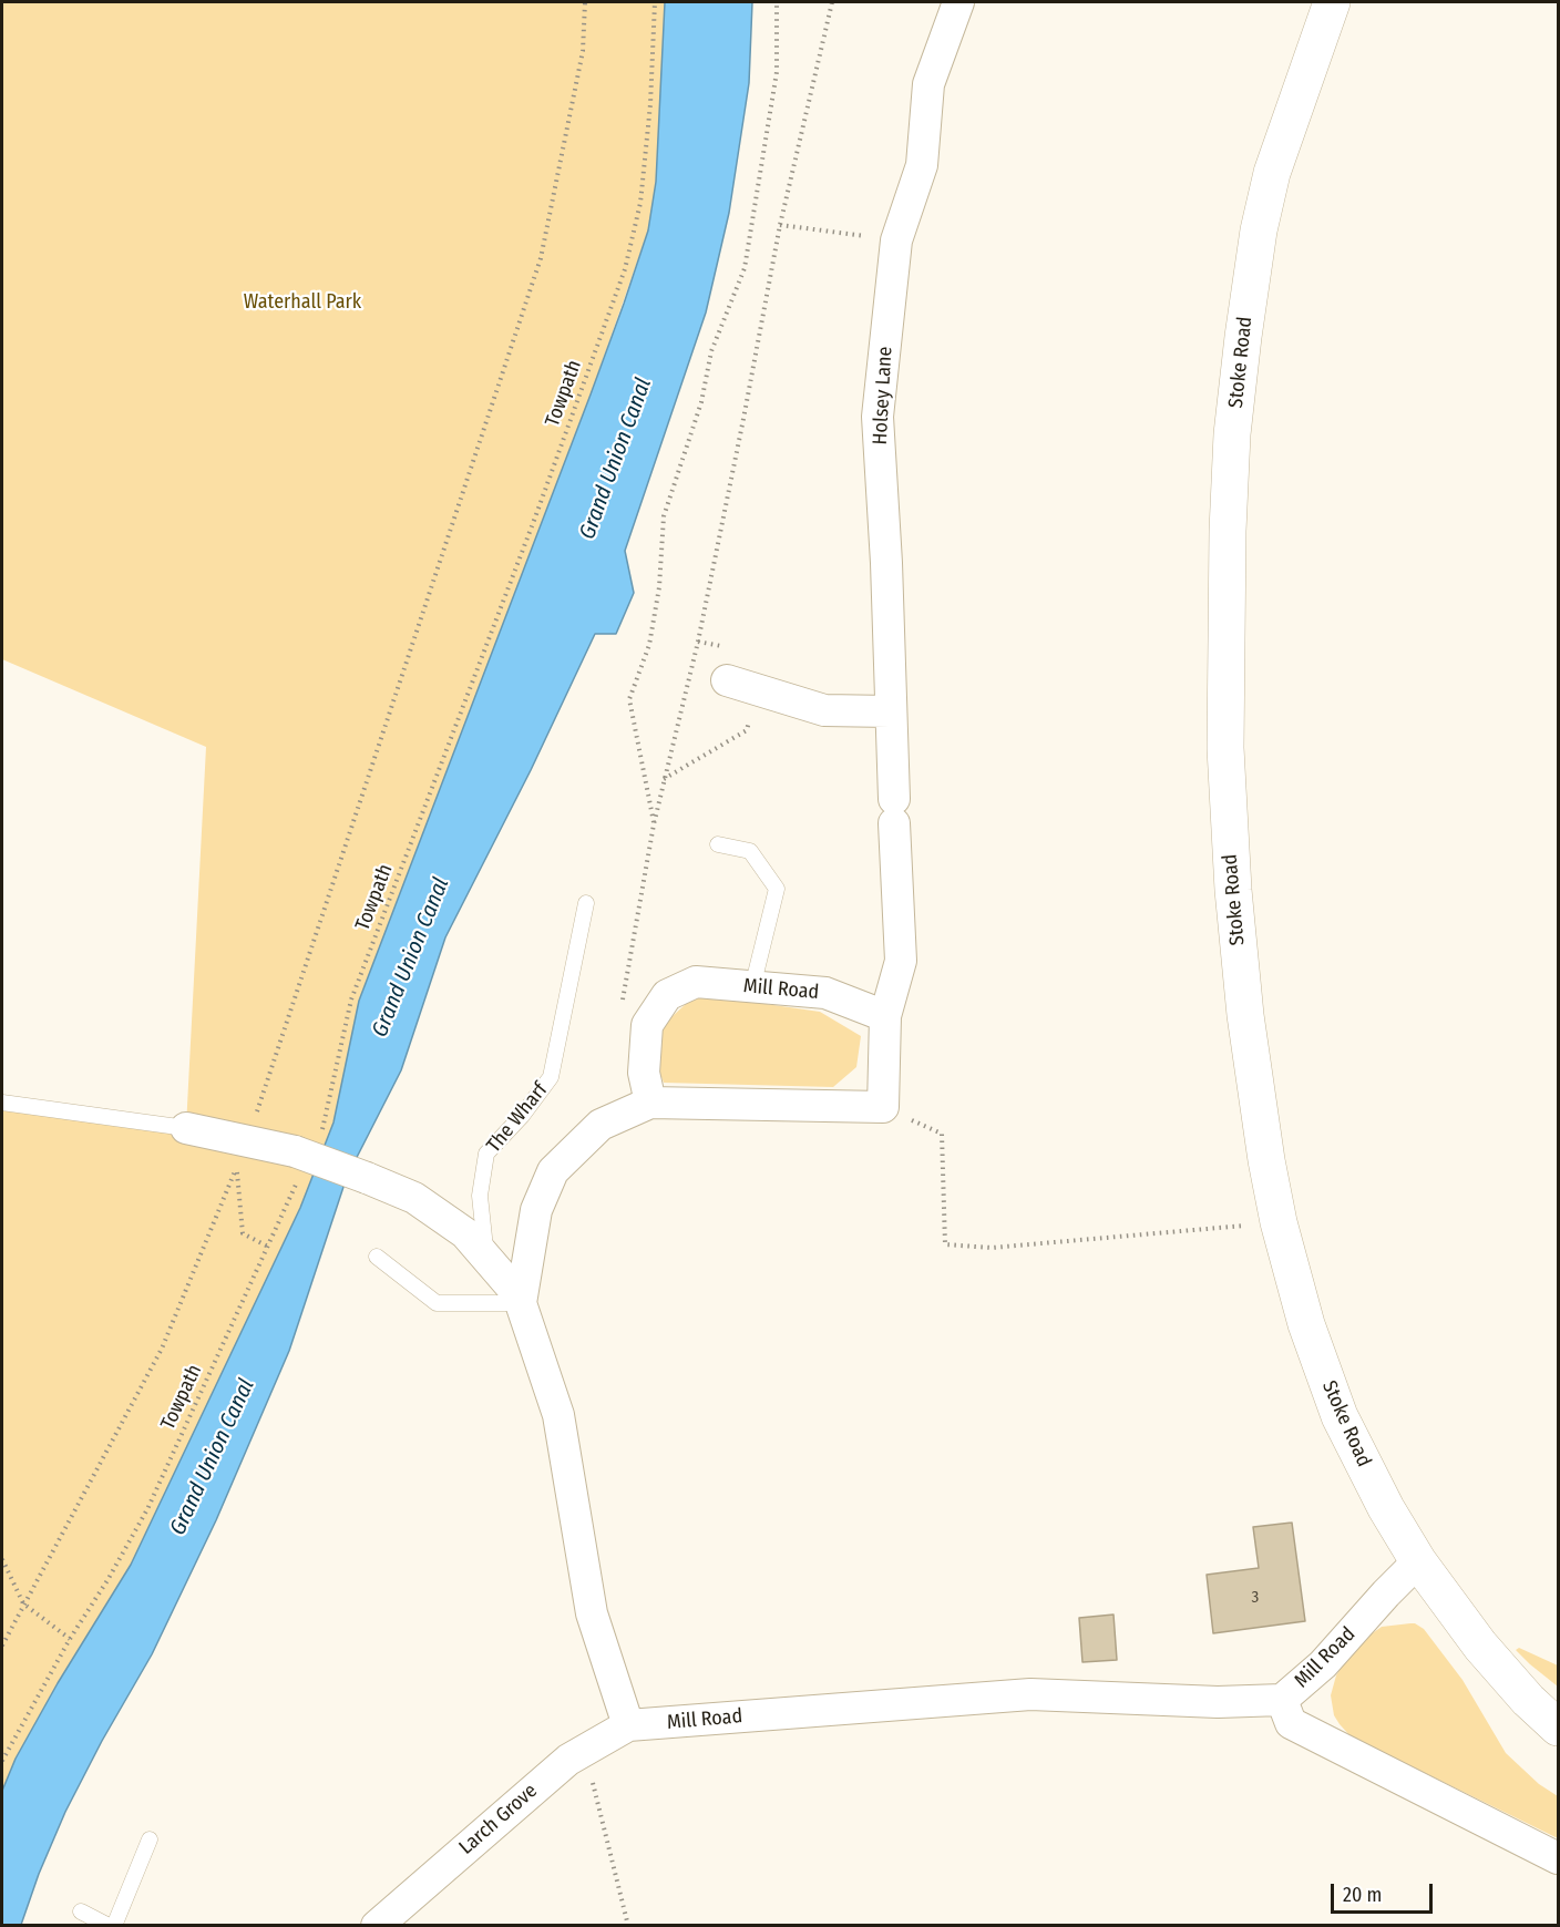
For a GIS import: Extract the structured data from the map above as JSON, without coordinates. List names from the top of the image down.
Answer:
{
  "streets": {
    "street": [
      "Stoke Road",
      "Holsey Lane",
      "Mill Road",
      "Larch Grove"
    ],
    "lane": ["The Wharf"],
    "path": ["Towpath"]
  },
  "crossings": [
    ["Stoke Road", "Mill Road"],
    ["Holsey Lane", "Mill Road"],
    ["Mill Road", "Larch Grove"]
  ],
  "water": ["Grand Union Canal"],
  "parks": ["Waterhall Park"],
  "house_numbers": ["3"],
  "scale_bar": "20 m"
}
